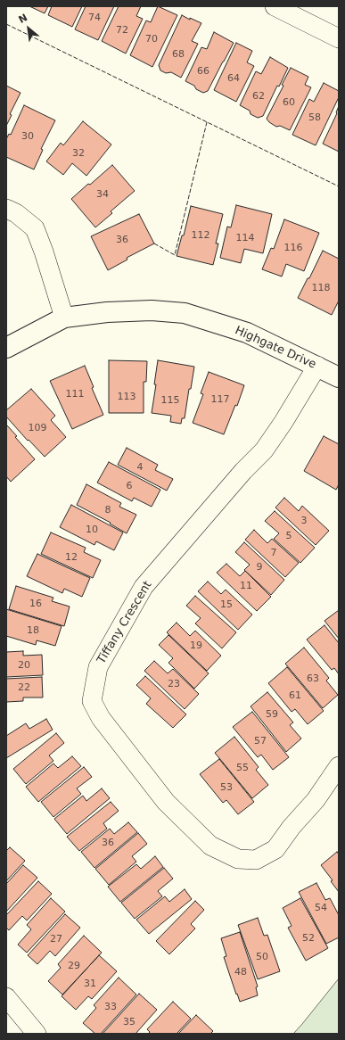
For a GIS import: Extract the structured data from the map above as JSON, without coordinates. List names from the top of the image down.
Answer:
{
  "streets": {
    "street": ["Highgate Drive", "Tiffany Crescent"]
  },
  "crossings": [
    ["Highgate Drive", "Tiffany Crescent"]
  ],
  "house_numbers": [
    "74",
    "72",
    "70",
    "68",
    "66",
    "64",
    "62",
    "60",
    "58",
    "30",
    "32",
    "34",
    "112",
    "114",
    "36",
    "116",
    "118",
    "111",
    "113",
    "117",
    "115",
    "109",
    "4",
    "6",
    "8",
    "3",
    "10",
    "5",
    "7",
    "12",
    "9",
    "11",
    "16",
    "15",
    "18",
    "19",
    "20",
    "63",
    "23",
    "22",
    "61",
    "59",
    "57",
    "55",
    "53",
    "36",
    "54",
    "52",
    "27",
    "50",
    "29",
    "48",
    "31",
    "33",
    "35"
  ],
  "north": "top left"
}
